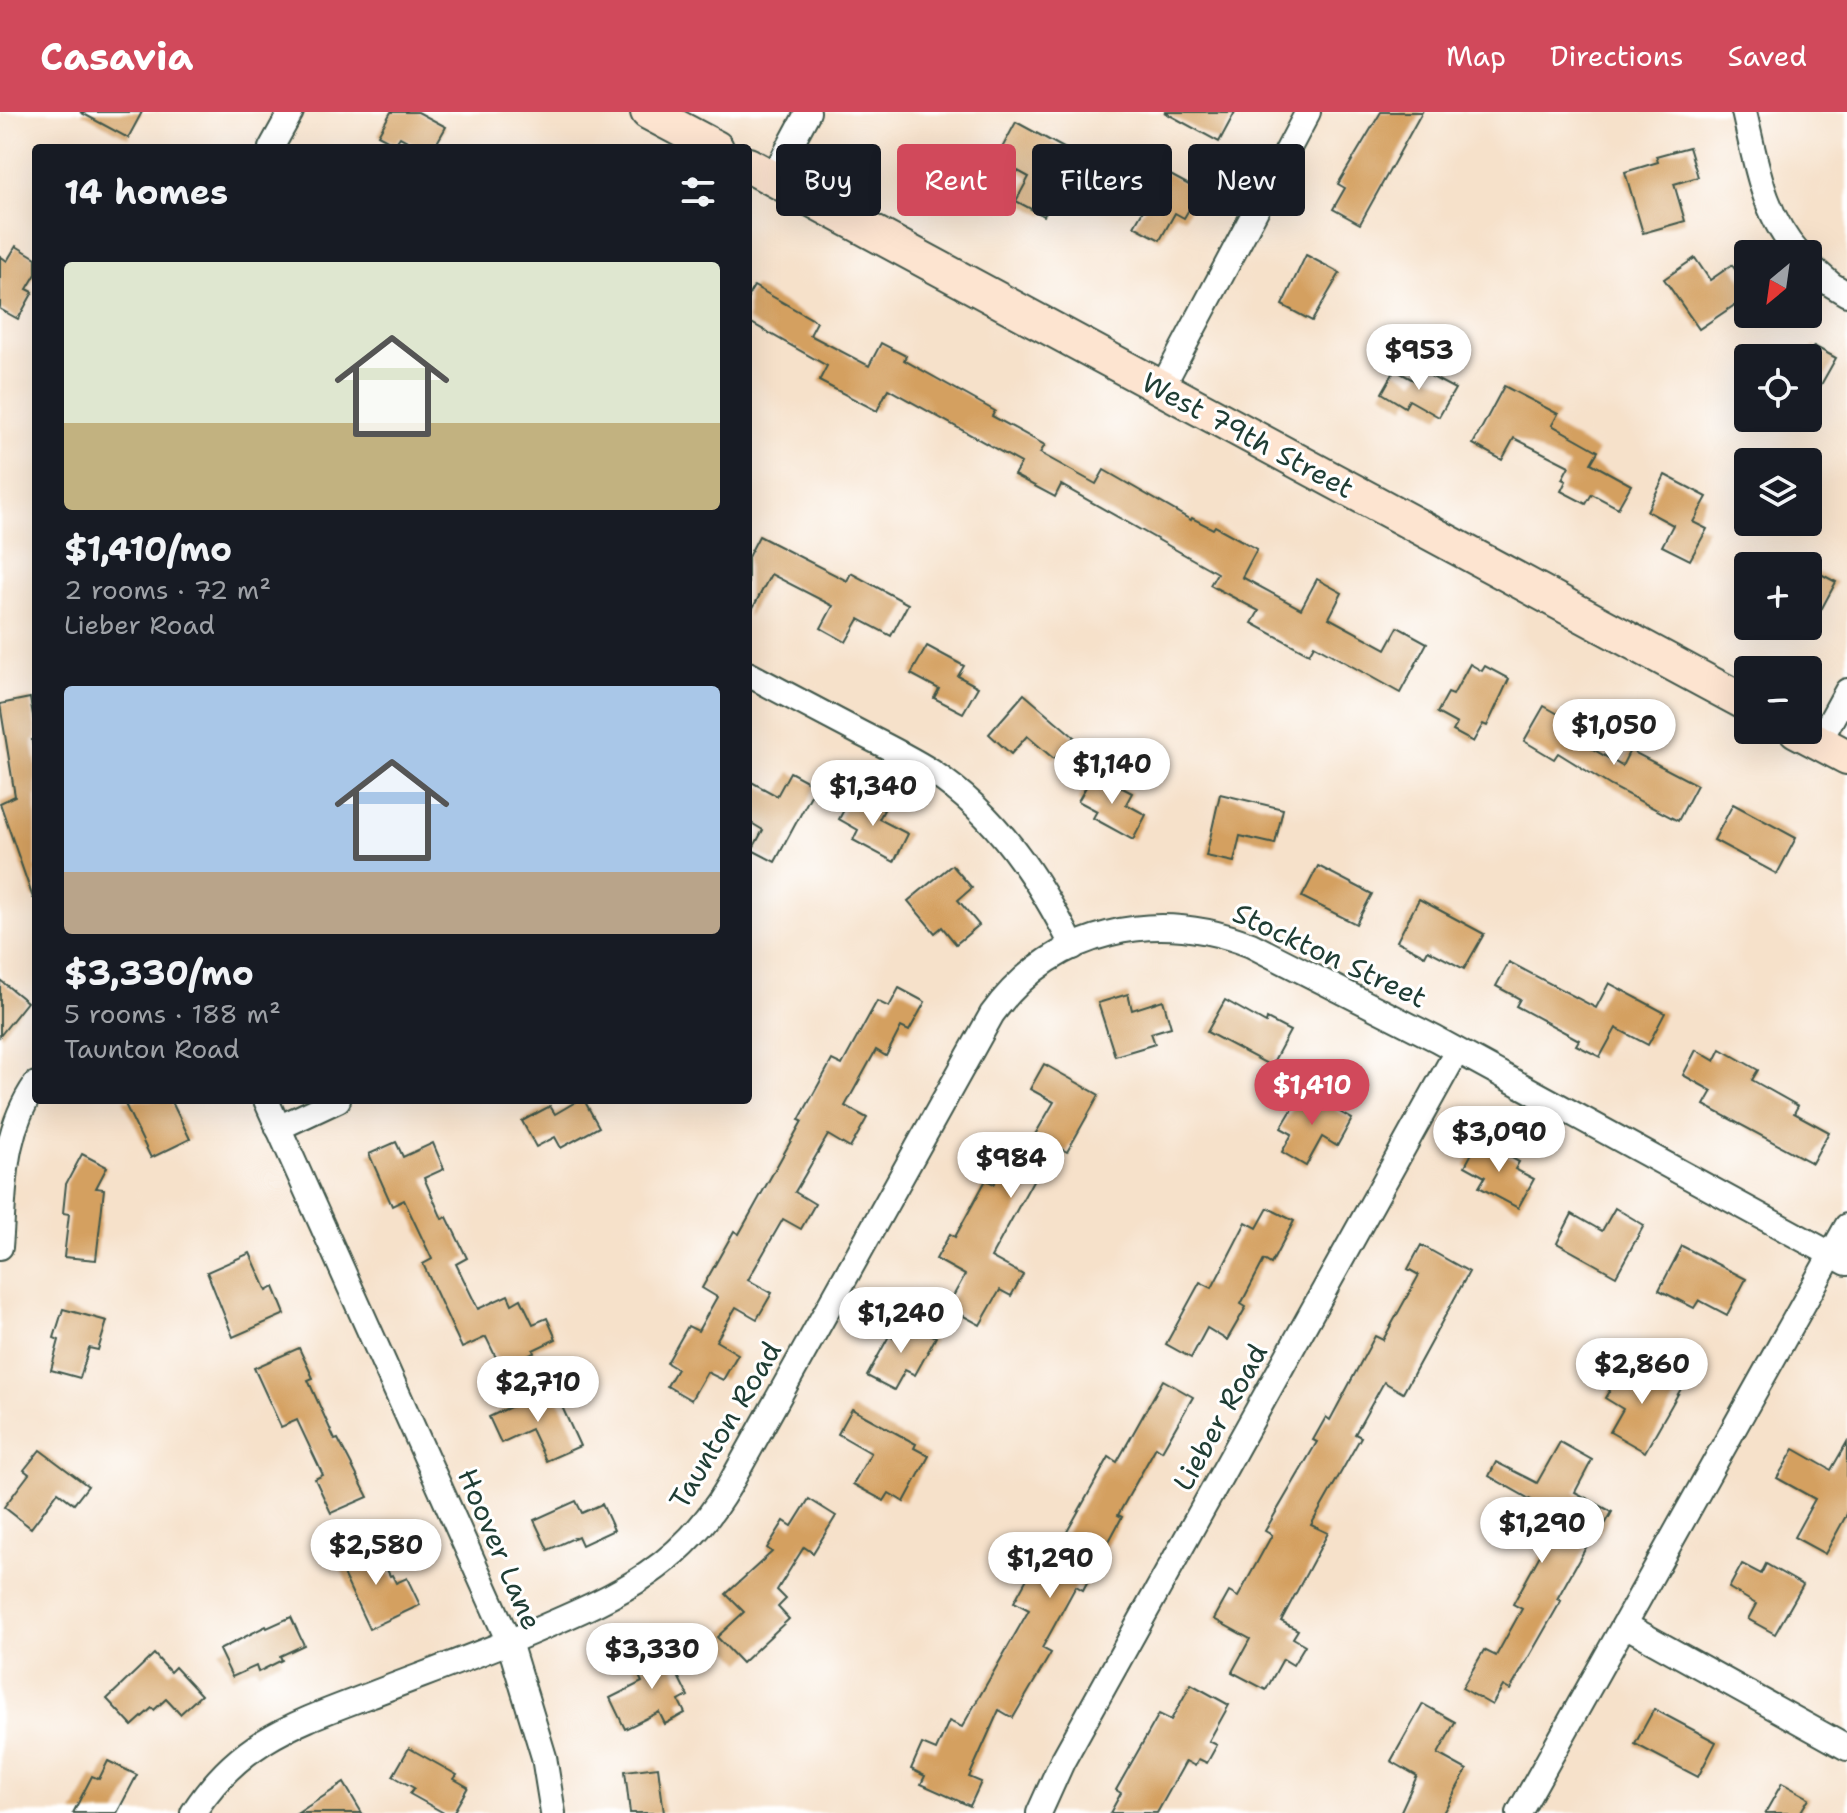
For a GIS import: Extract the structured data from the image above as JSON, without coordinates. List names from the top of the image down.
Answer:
{
  "streets": {
    "main road": ["West 79th Street"],
    "street": [
      "Stockton Street",
      "Lieber Road",
      "Taunton Road",
      "Hoover Lane"
    ]
  },
  "crossings": [
    ["Stockton Street", "Lieber Road"],
    ["Stockton Street", "Taunton Road"],
    ["Taunton Road", "Hoover Lane"]
  ],
  "north": "bottom left",
  "page": {
    "header": "Casavia",
    "nav": ["Map", "Directions", "Saved"],
    "chip": [
      "Buy",
      "Rent",
      "Filters",
      "New"
    ],
    "heading": "14 homes",
    "map_buttons": ["+", "−"],
    "list": [
      {
        "name": "$1,410/mo",
        "note": "2 rooms · 72 m² · Lieber Road"
      },
      {
        "name": "$3,330/mo",
        "note": "5 rooms · 188 m² · Taunton Road"
      }
    ],
    "price": [
      "$953",
      "$1,050",
      "$1,140",
      "$1,340",
      "$1,410",
      "$3,090",
      "$984",
      "$1,240",
      "$2,860",
      "$2,710",
      "$1,290",
      "$2,580",
      "$1,290",
      "$3,330"
    ]
  }
}
